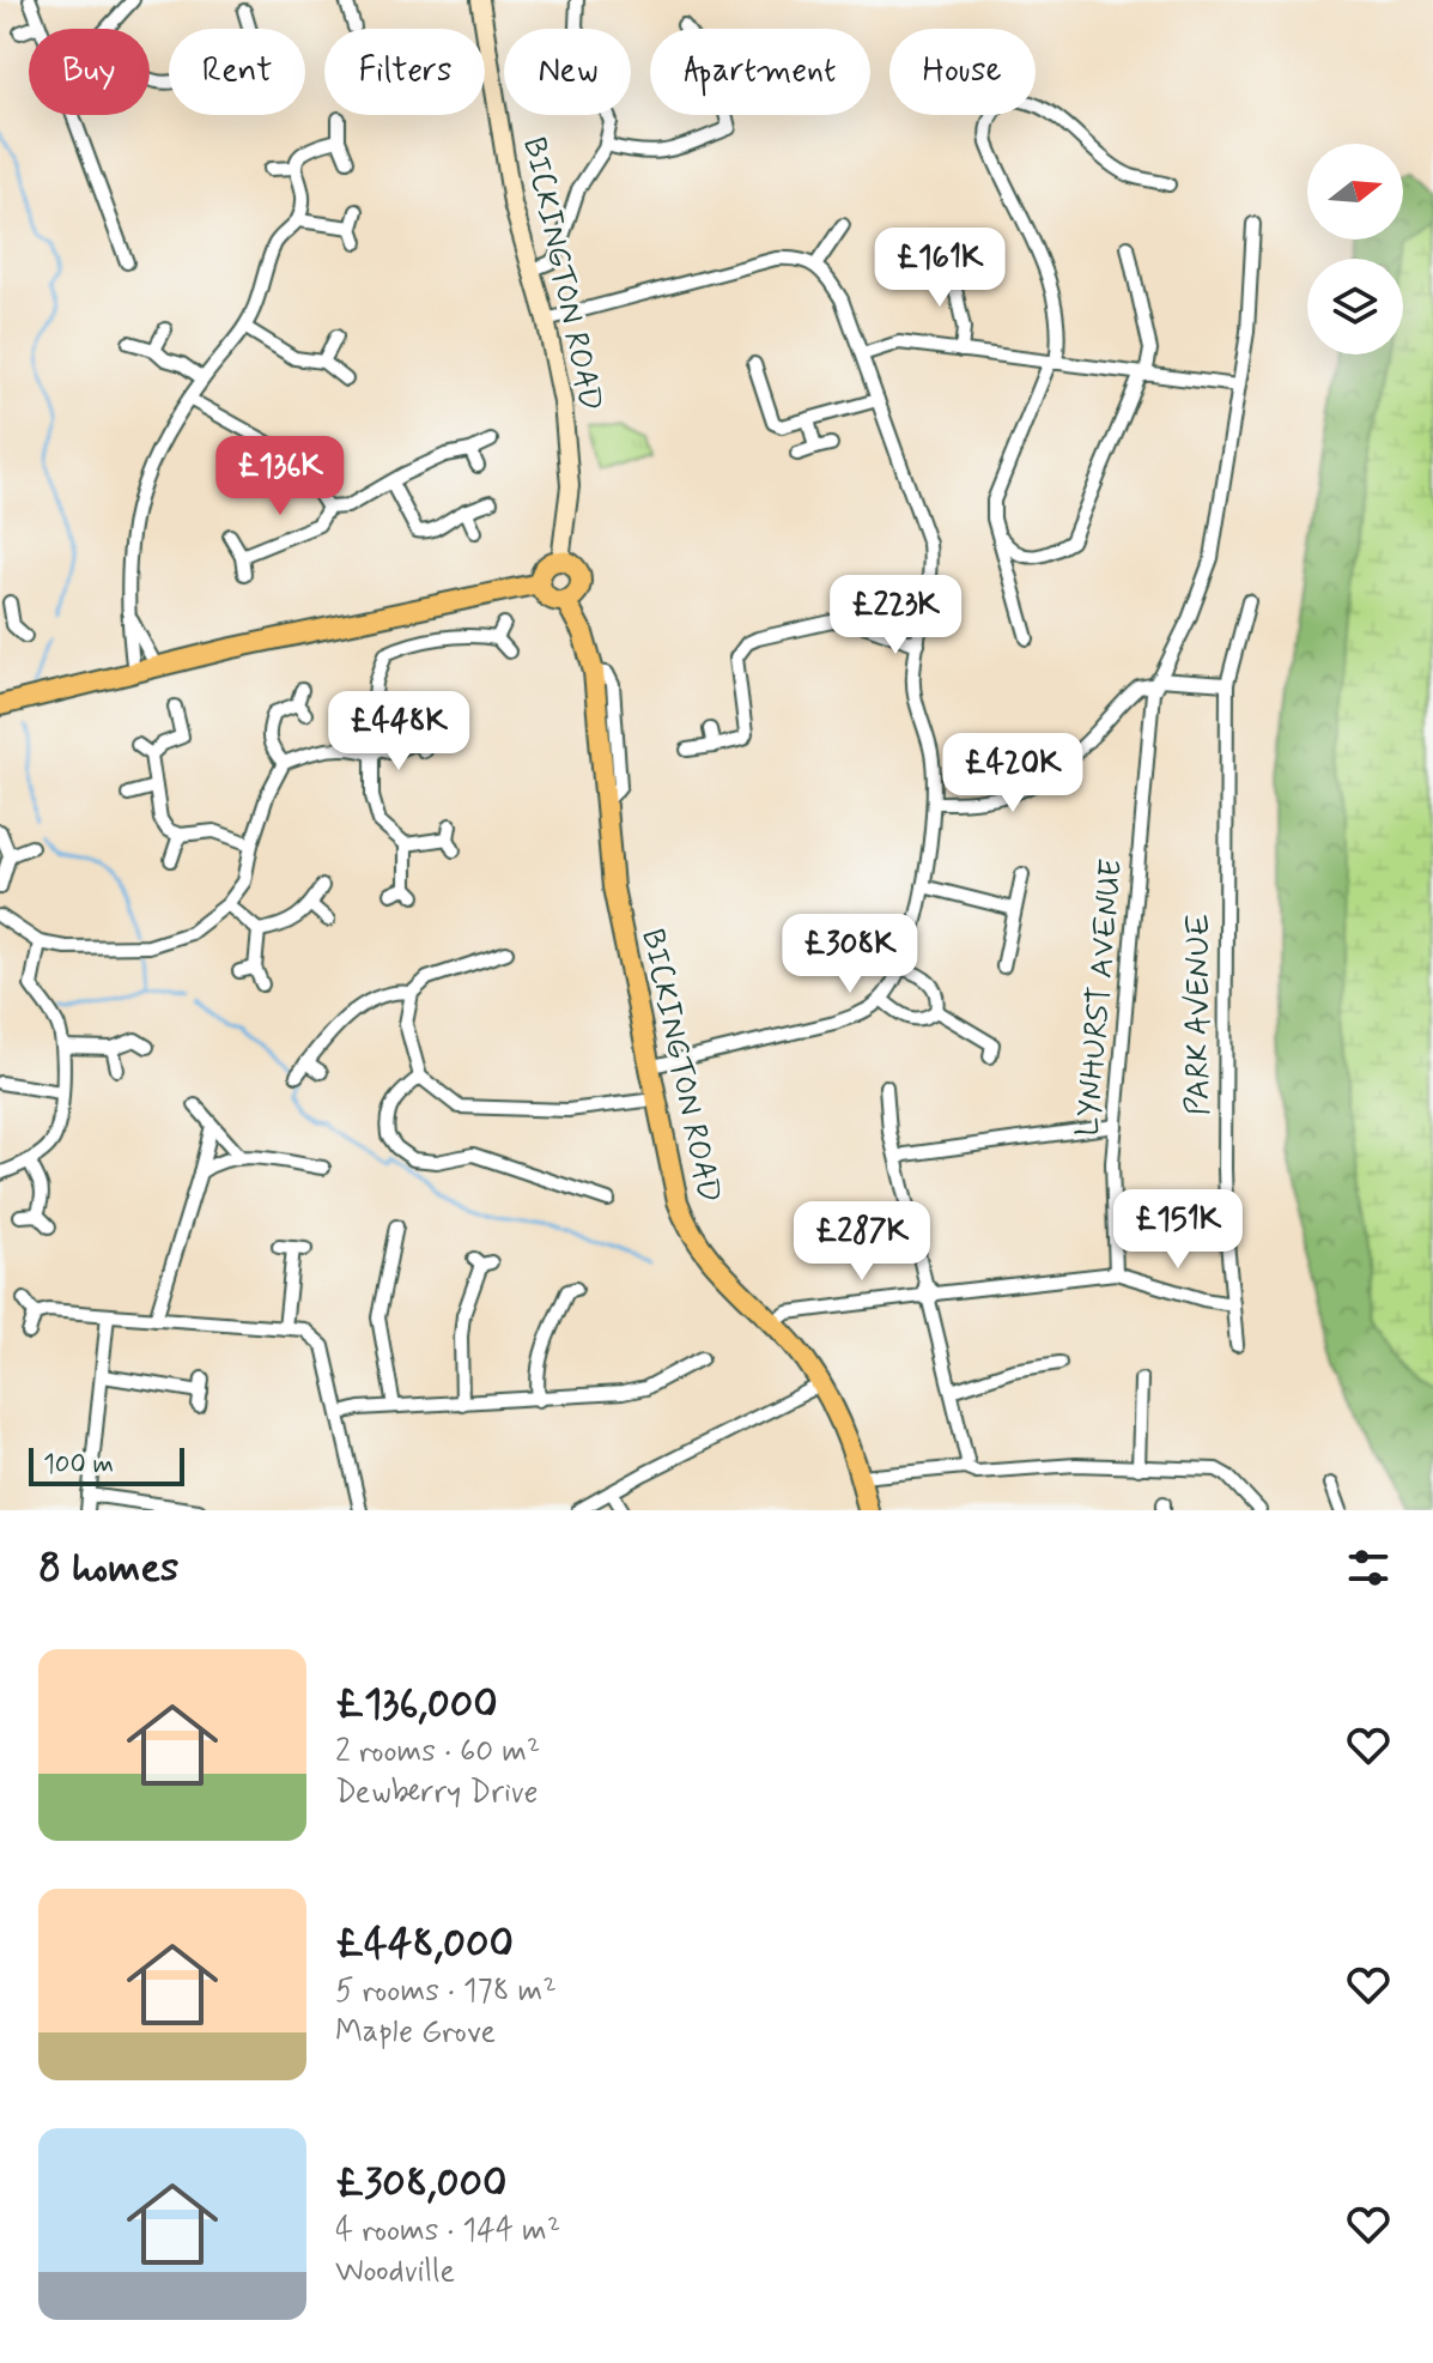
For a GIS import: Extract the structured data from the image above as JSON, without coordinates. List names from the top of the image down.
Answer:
{
  "streets": {
    "main road": ["BICKINGTON ROAD"],
    "street": ["LYNHURST AVENUE", "PARK AVENUE"]
  },
  "scale_bar": "100 m",
  "north": "right",
  "page": {
    "chip": [
      "Buy",
      "Rent",
      "Filters",
      "New",
      "Apartment",
      "House"
    ],
    "price": [
      "£161K",
      "£136K",
      "£223K",
      "£448K",
      "£420K",
      "£308K",
      "£151K",
      "£287K"
    ],
    "scale": "100 m",
    "heading": "8 homes",
    "list": [
      {
        "name": "£136,000",
        "note": "2 rooms · 60 m² · Dewberry Drive"
      },
      {
        "name": "£448,000",
        "note": "5 rooms · 178 m² · Maple Grove"
      },
      {
        "name": "£308,000",
        "note": "4 rooms · 144 m² · Woodville"
      }
    ]
  }
}
